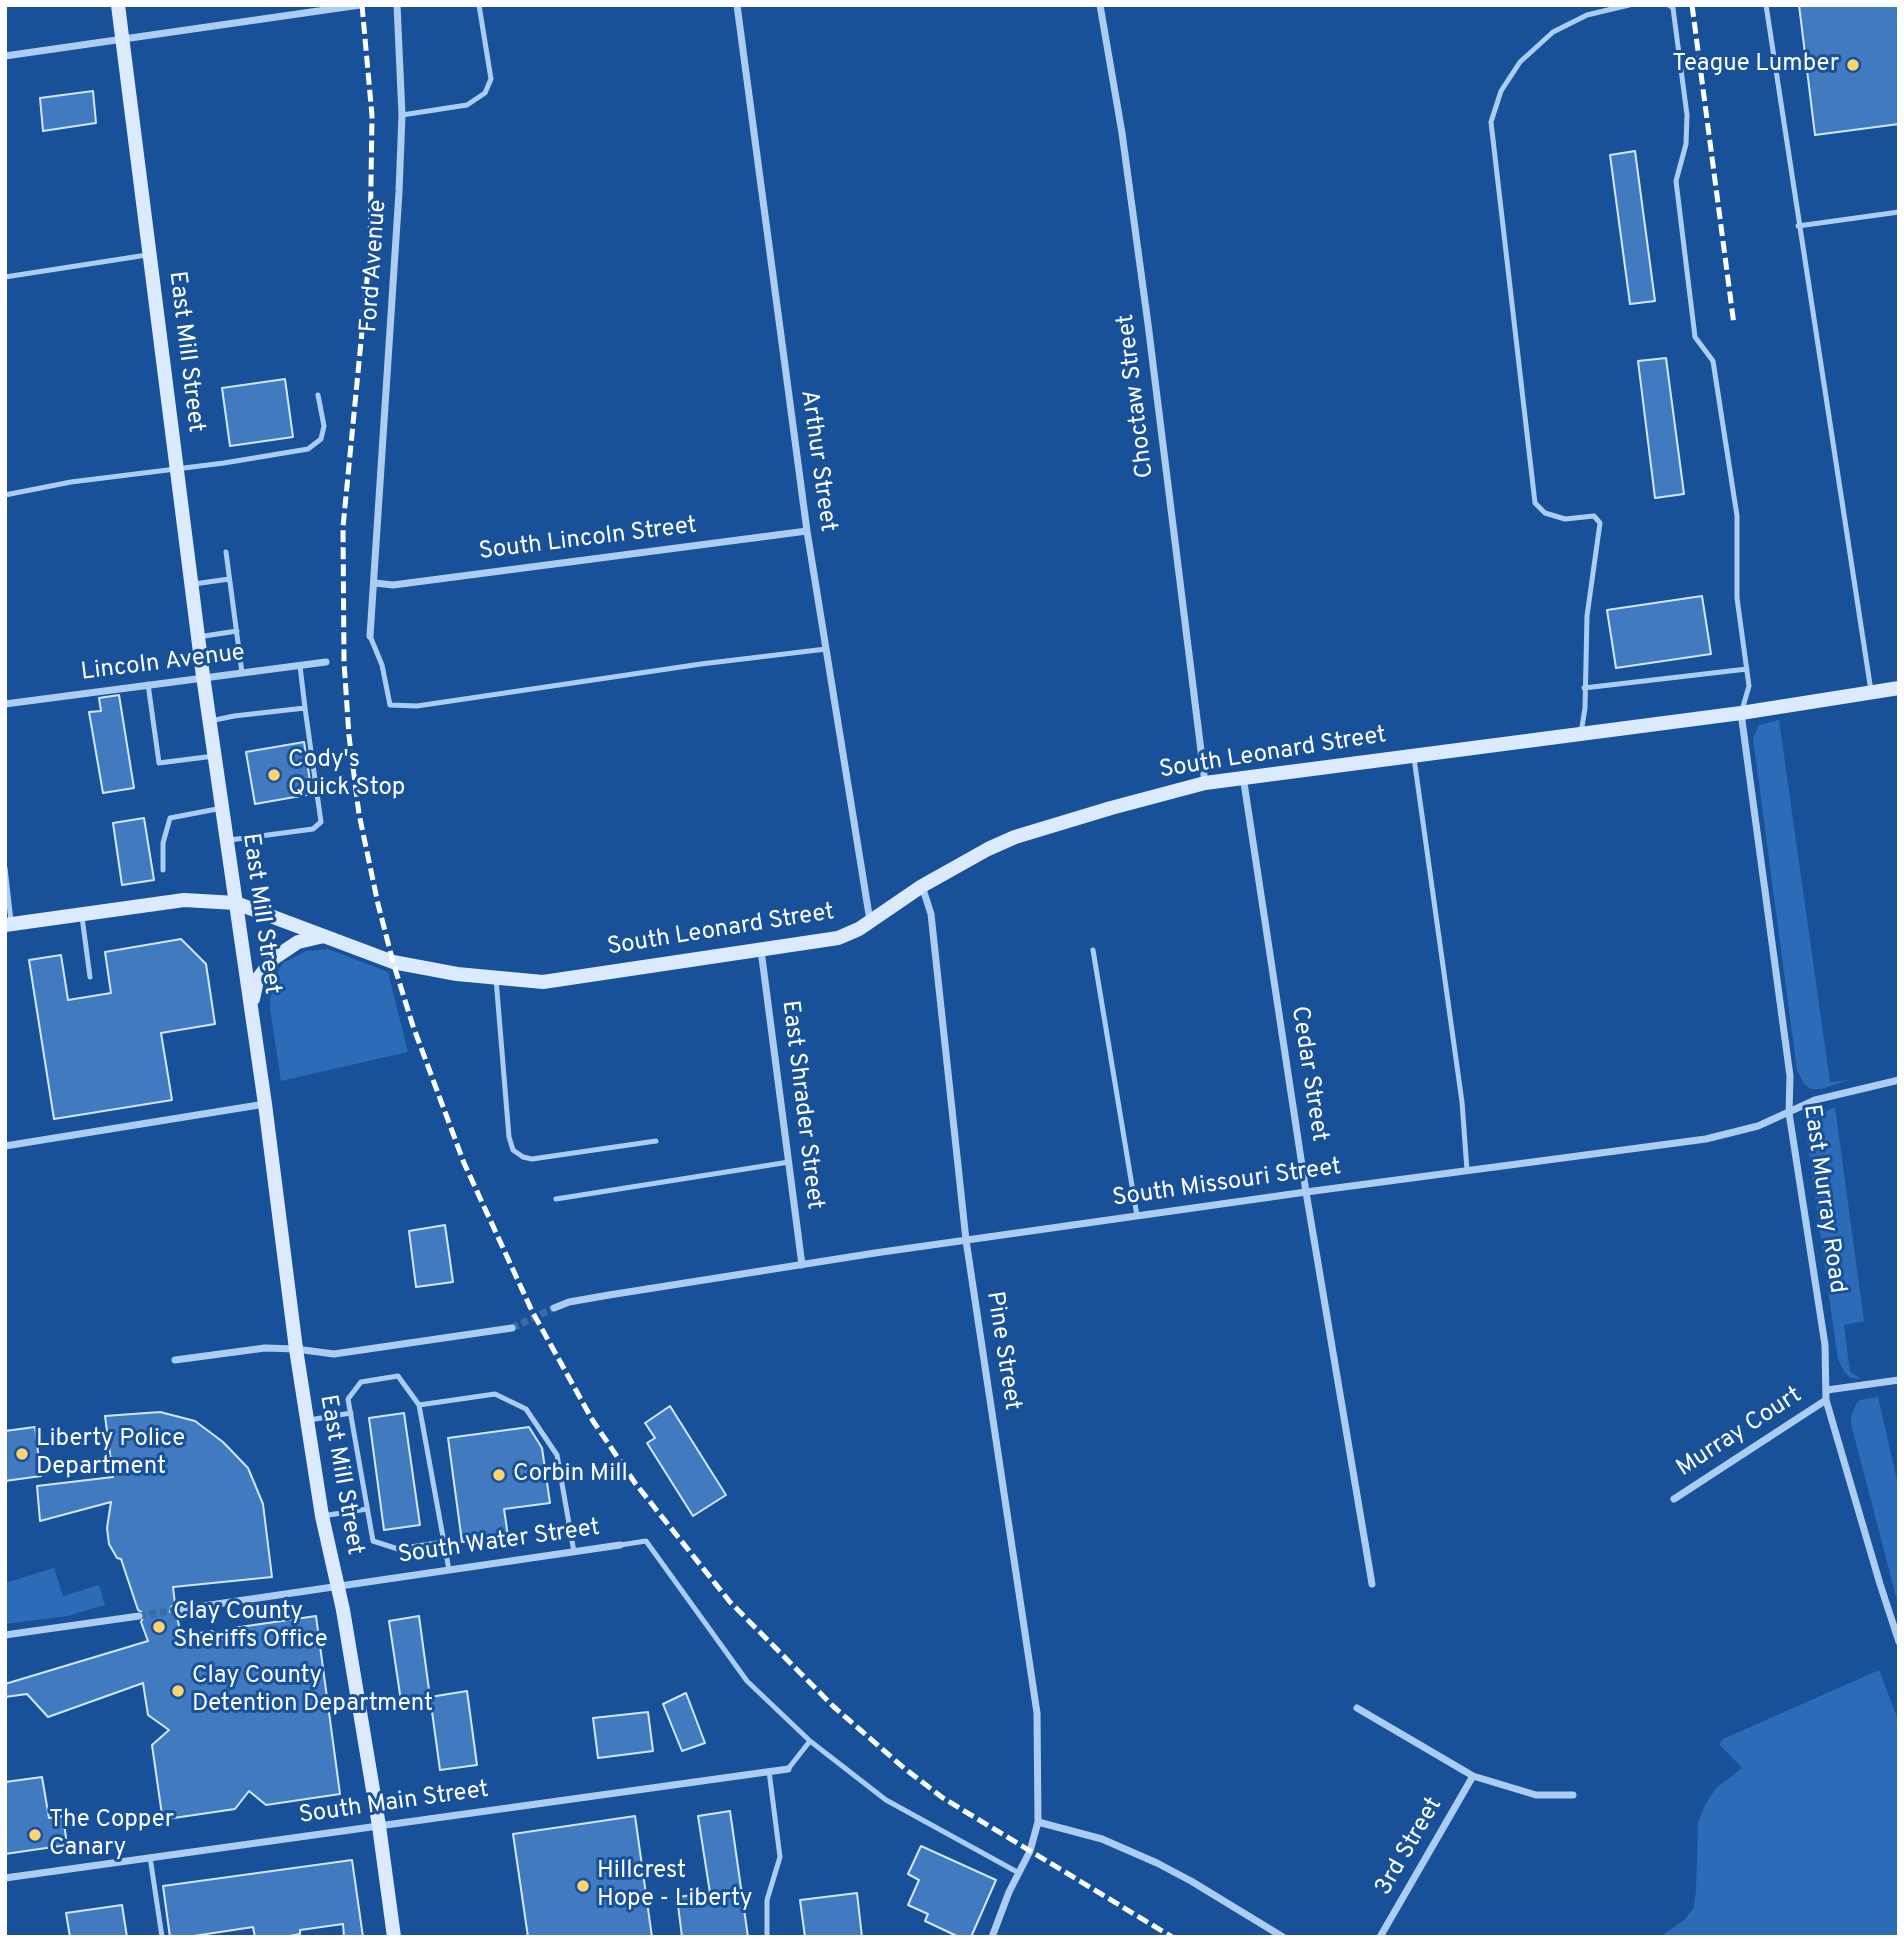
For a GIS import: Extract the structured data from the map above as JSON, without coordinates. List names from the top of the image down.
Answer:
{
  "streets": {
    "main road": ["East Mill Street", "South Leonard Street"],
    "street": [
      "Ford Avenue",
      "Choctaw Street",
      "Arthur Street",
      "South Lincoln Street",
      "Lincoln Avenue",
      "Cedar Street",
      "East Shrader Street",
      "South Missouri Street",
      "East Murray Road",
      "Pine Street",
      "Murray Court",
      "South Water Street",
      "South Main Street",
      "3rd Street"
    ]
  },
  "crossings": [
    ["Ford Avenue", "South Lincoln Street"],
    ["East Mill Street", "Lincoln Avenue"],
    ["East Mill Street", "South Leonard Street"],
    ["East Mill Street", "South Water Street"],
    ["East Mill Street", "South Main Street"],
    ["Choctaw Street", "South Leonard Street"],
    ["Arthur Street", "South Lincoln Street"],
    ["Arthur Street", "South Leonard Street"],
    ["South Leonard Street", "Cedar Street"],
    ["South Leonard Street", "East Shrader Street"],
    ["South Leonard Street", "East Murray Road"],
    ["South Leonard Street", "Pine Street"],
    ["Cedar Street", "South Missouri Street"],
    ["East Shrader Street", "South Missouri Street"],
    ["South Missouri Street", "East Murray Road"],
    ["South Missouri Street", "Pine Street"],
    ["East Murray Road", "Murray Court"]
  ],
  "places": [
    "Teague Lumber",
    "Cody's Quick Stop",
    "Liberty Police Department",
    "Corbin Mill",
    "Clay County Sheriffs Office",
    "Clay County Detention Department",
    "The Copper Canary",
    "Hillcrest Hope - Liberty"
  ]
}
